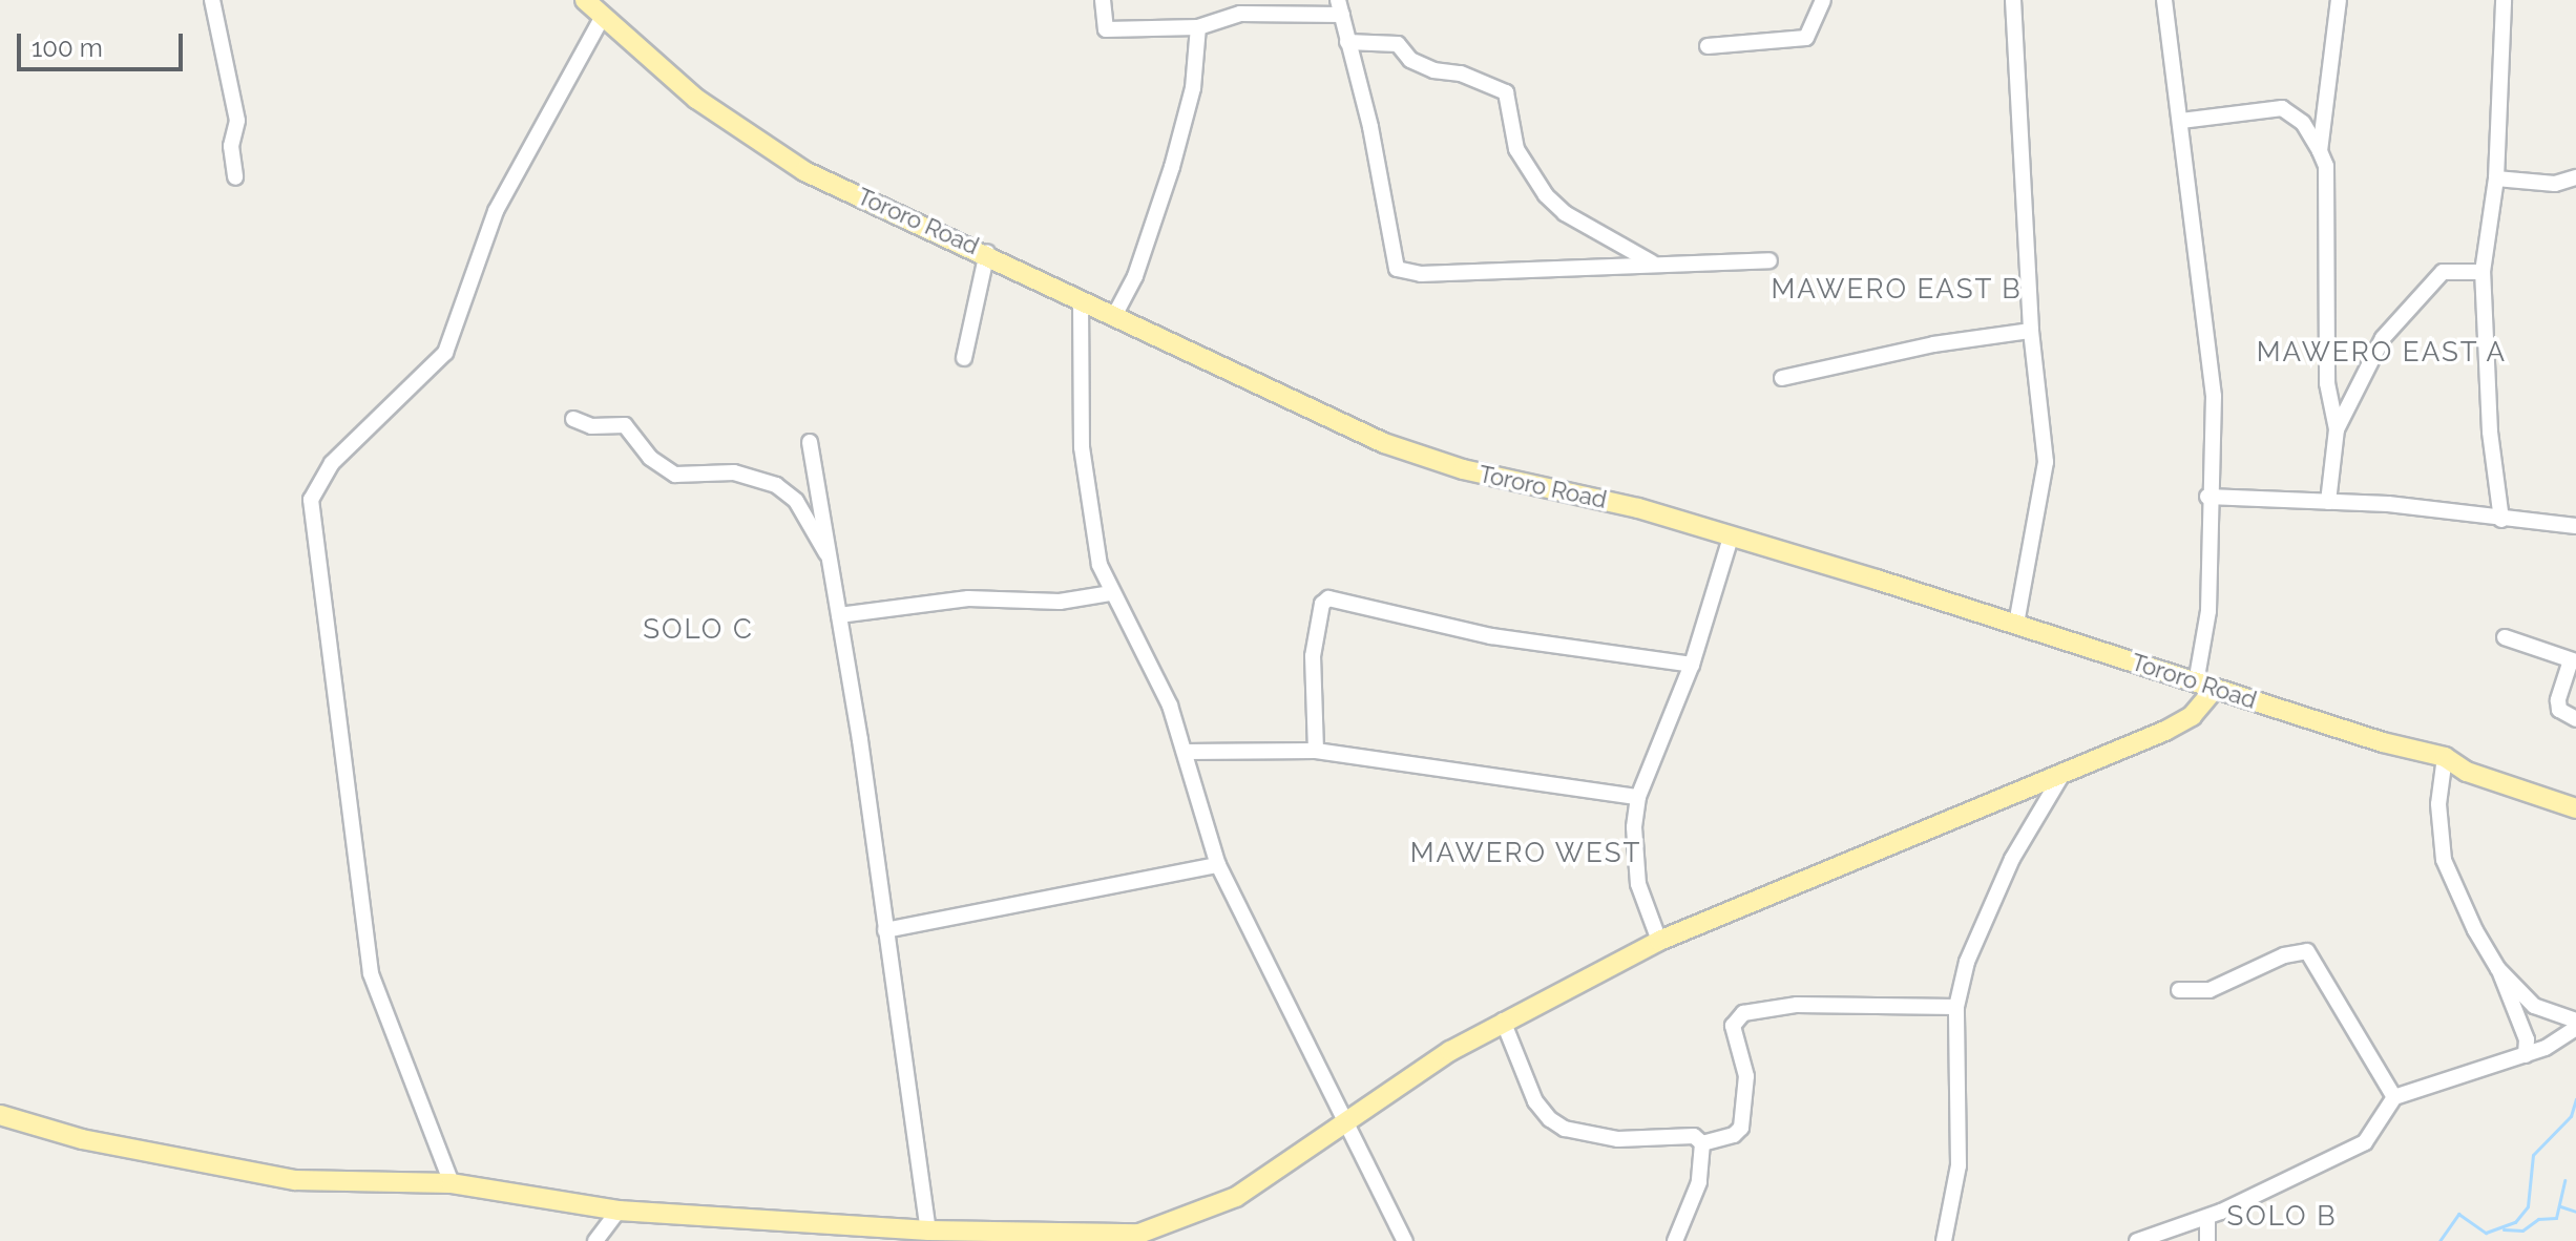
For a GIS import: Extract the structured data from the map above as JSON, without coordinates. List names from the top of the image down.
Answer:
{
  "streets": {
    "main road": ["Tororo Road"]
  },
  "districts": [
    "MAWERO EAST B",
    "MAWERO EAST A",
    "SOLO C",
    "MAWERO WEST",
    "SOLO B"
  ],
  "scale_bar": "100 m"
}
